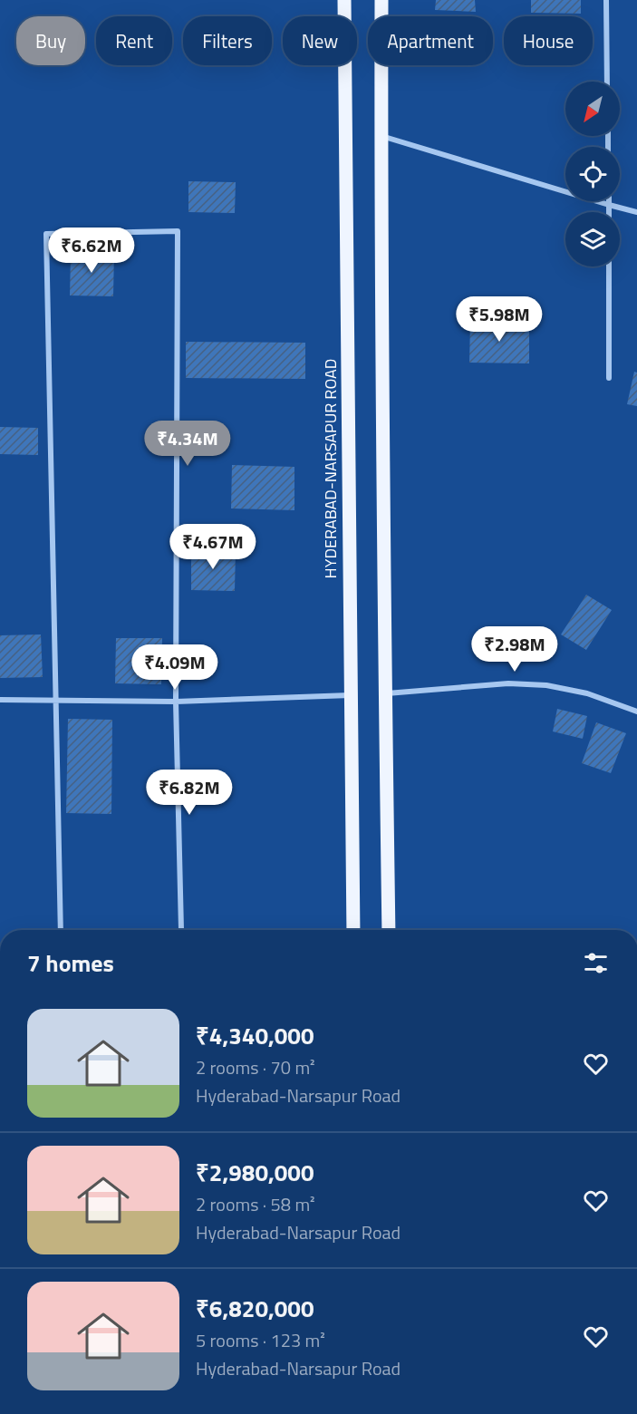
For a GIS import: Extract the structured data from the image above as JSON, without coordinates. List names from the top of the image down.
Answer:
{
  "streets": {
    "main road": ["HYDERABAD-NARSAPUR ROAD"]
  },
  "north": "bottom left",
  "page": {
    "chip": [
      "Buy",
      "Rent",
      "Filters",
      "New",
      "Apartment",
      "House"
    ],
    "price": [
      "₹6.62M",
      "₹5.98M",
      "₹4.34M",
      "₹4.67M",
      "₹2.98M",
      "₹4.09M",
      "₹6.82M"
    ],
    "heading": "7 homes",
    "list": [
      {
        "name": "₹4,340,000",
        "note": "2 rooms · 70 m² · Hyderabad-Narsapur Road"
      },
      {
        "name": "₹2,980,000",
        "note": "2 rooms · 58 m² · Hyderabad-Narsapur Road"
      },
      {
        "name": "₹6,820,000",
        "note": "5 rooms · 123 m² · Hyderabad-Narsapur Road"
      }
    ]
  }
}
